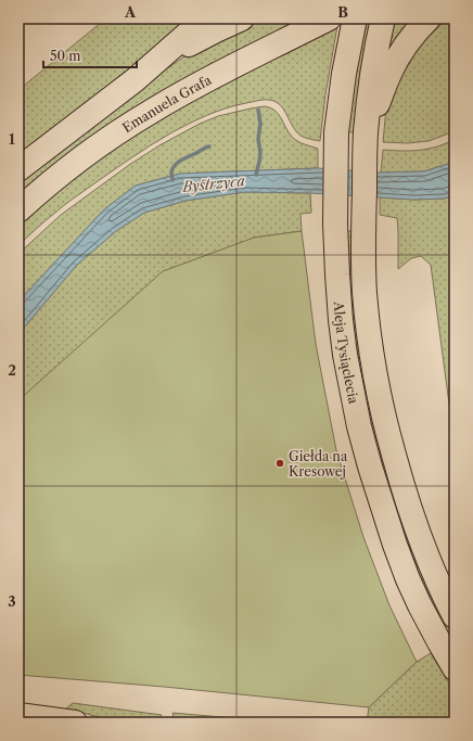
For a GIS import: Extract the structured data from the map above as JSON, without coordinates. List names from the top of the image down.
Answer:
{
  "streets": {
    "main road": ["Emanuela Grafa", "Aleja Tysiąclecia"]
  },
  "water": ["Bystrzyca"],
  "places": ["Giełda na Kresowej"],
  "scale_bar": "50 m",
  "grid": {
    "columns": ["A", "B"],
    "rows": ["1", "2", "3"]
  }
}
